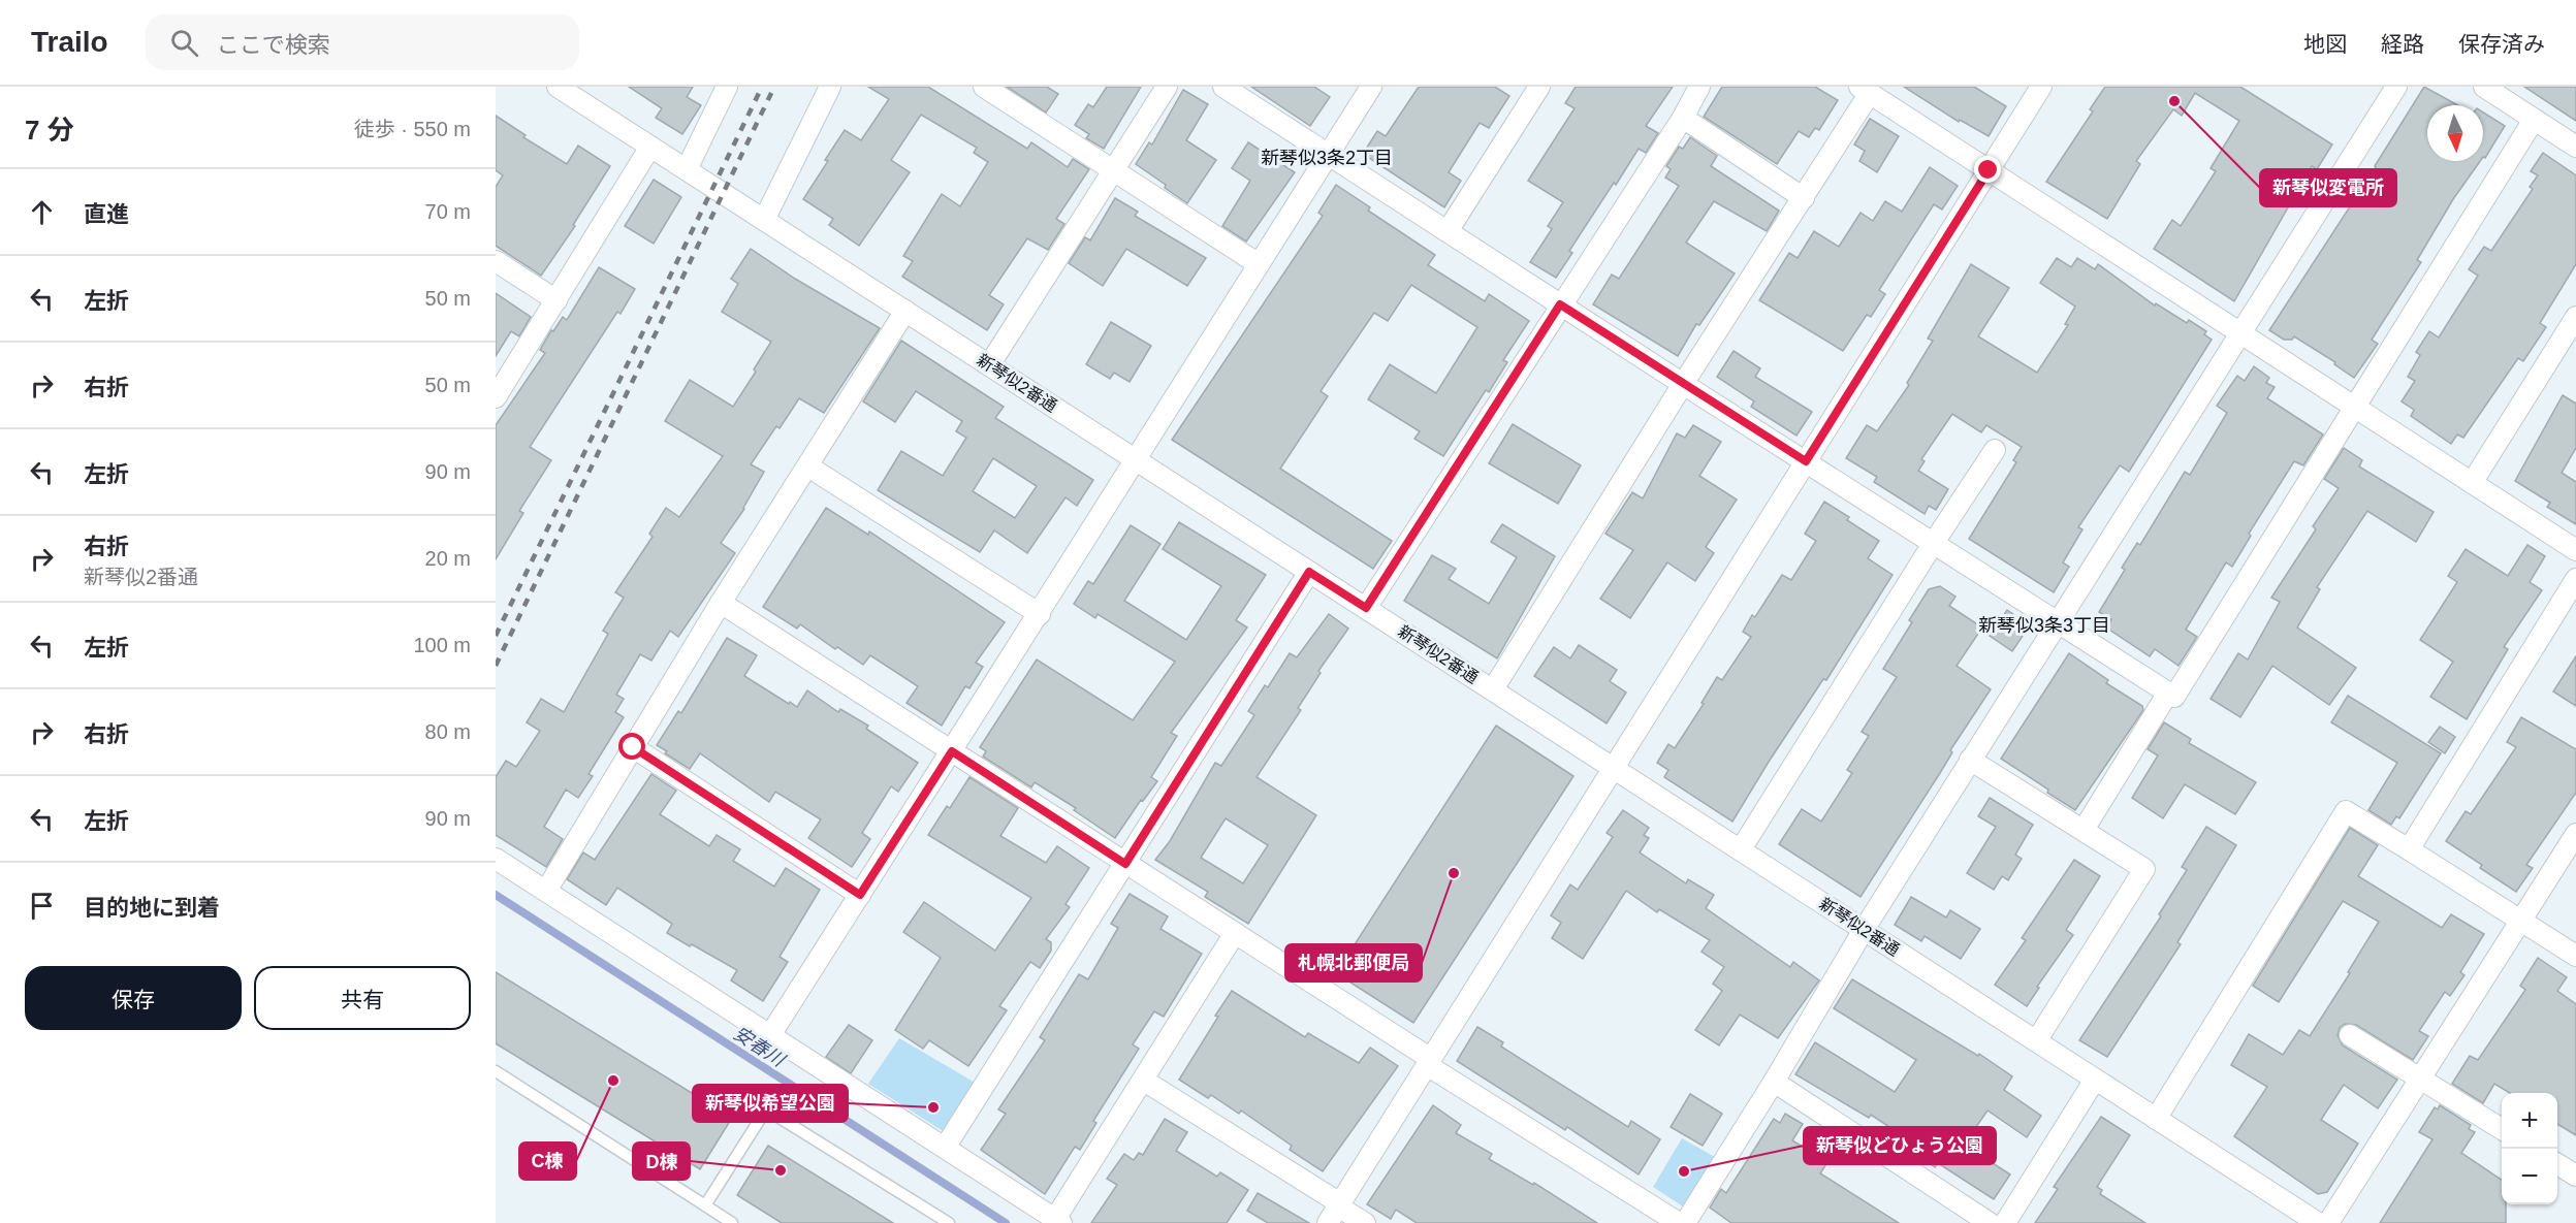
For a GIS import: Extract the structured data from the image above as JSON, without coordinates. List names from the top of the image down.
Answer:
{
  "streets": {
    "street": ["新琴似2番通"]
  },
  "districts": ["新琴似3条2丁目", "新琴似3条3丁目"],
  "water": ["安春川"],
  "places": [
    "新琴似変電所",
    "札幌北郵便局",
    "C棟",
    "新琴似希望公園",
    "D棟",
    "新琴似どひょう公園"
  ],
  "north": "bottom",
  "page": {
    "header": "Trailo",
    "search": "ここで検索",
    "nav": ["地図", "経路", "保存済み"],
    "heading": ["7 分", "徒歩 · 550 m"],
    "list": [
      ["直進", "70 m"],
      ["左折", "50 m"],
      ["右折", "50 m"],
      ["左折", "90 m"],
      ["右折", "新琴似2番通", "20 m"],
      ["左折", "100 m"],
      ["右折", "80 m"],
      ["左折", "90 m"],
      "目的地に到着"
    ],
    "buttons": ["保存", "共有"],
    "map_buttons": ["+", "−"]
  }
}
